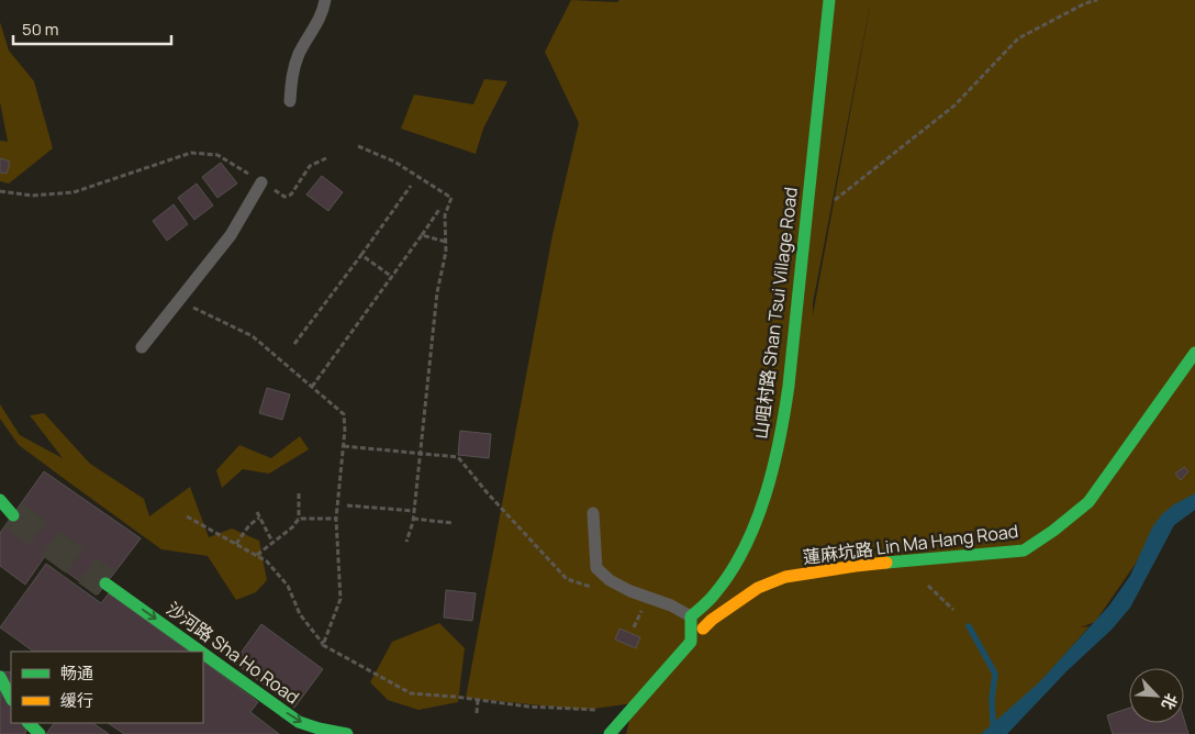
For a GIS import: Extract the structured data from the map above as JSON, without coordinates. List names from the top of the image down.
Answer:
{
  "streets": {
    "street": ["山咀村路 Shan Tsui Village Road", "蓮麻坑路 Lin Ma Hang Road", "沙河路 Sha Ho Road"]
  },
  "one_way": ["沙河路 Sha Ho Road"],
  "legend": ["畅通", "缓行"],
  "scale_bar": "50 m",
  "north": "bottom right"
}
